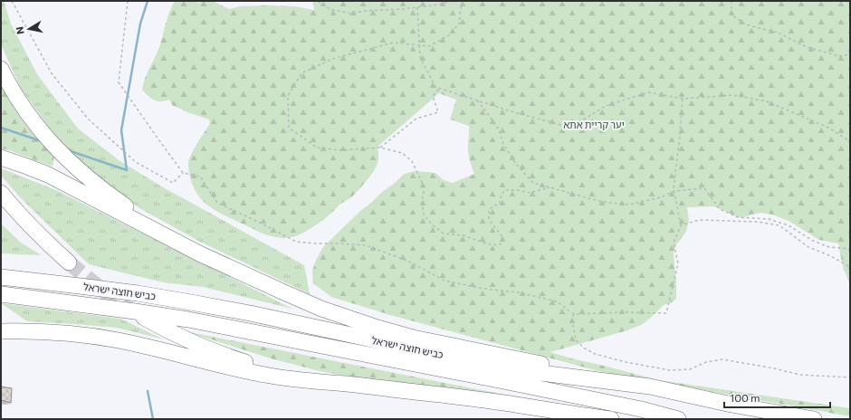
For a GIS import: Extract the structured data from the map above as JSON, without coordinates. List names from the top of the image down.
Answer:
{
  "streets": {
    "highway": ["כביש חוצה ישראל"]
  },
  "parks": ["יער קריית אתא"],
  "scale_bar": "100 m",
  "north": "left"
}
